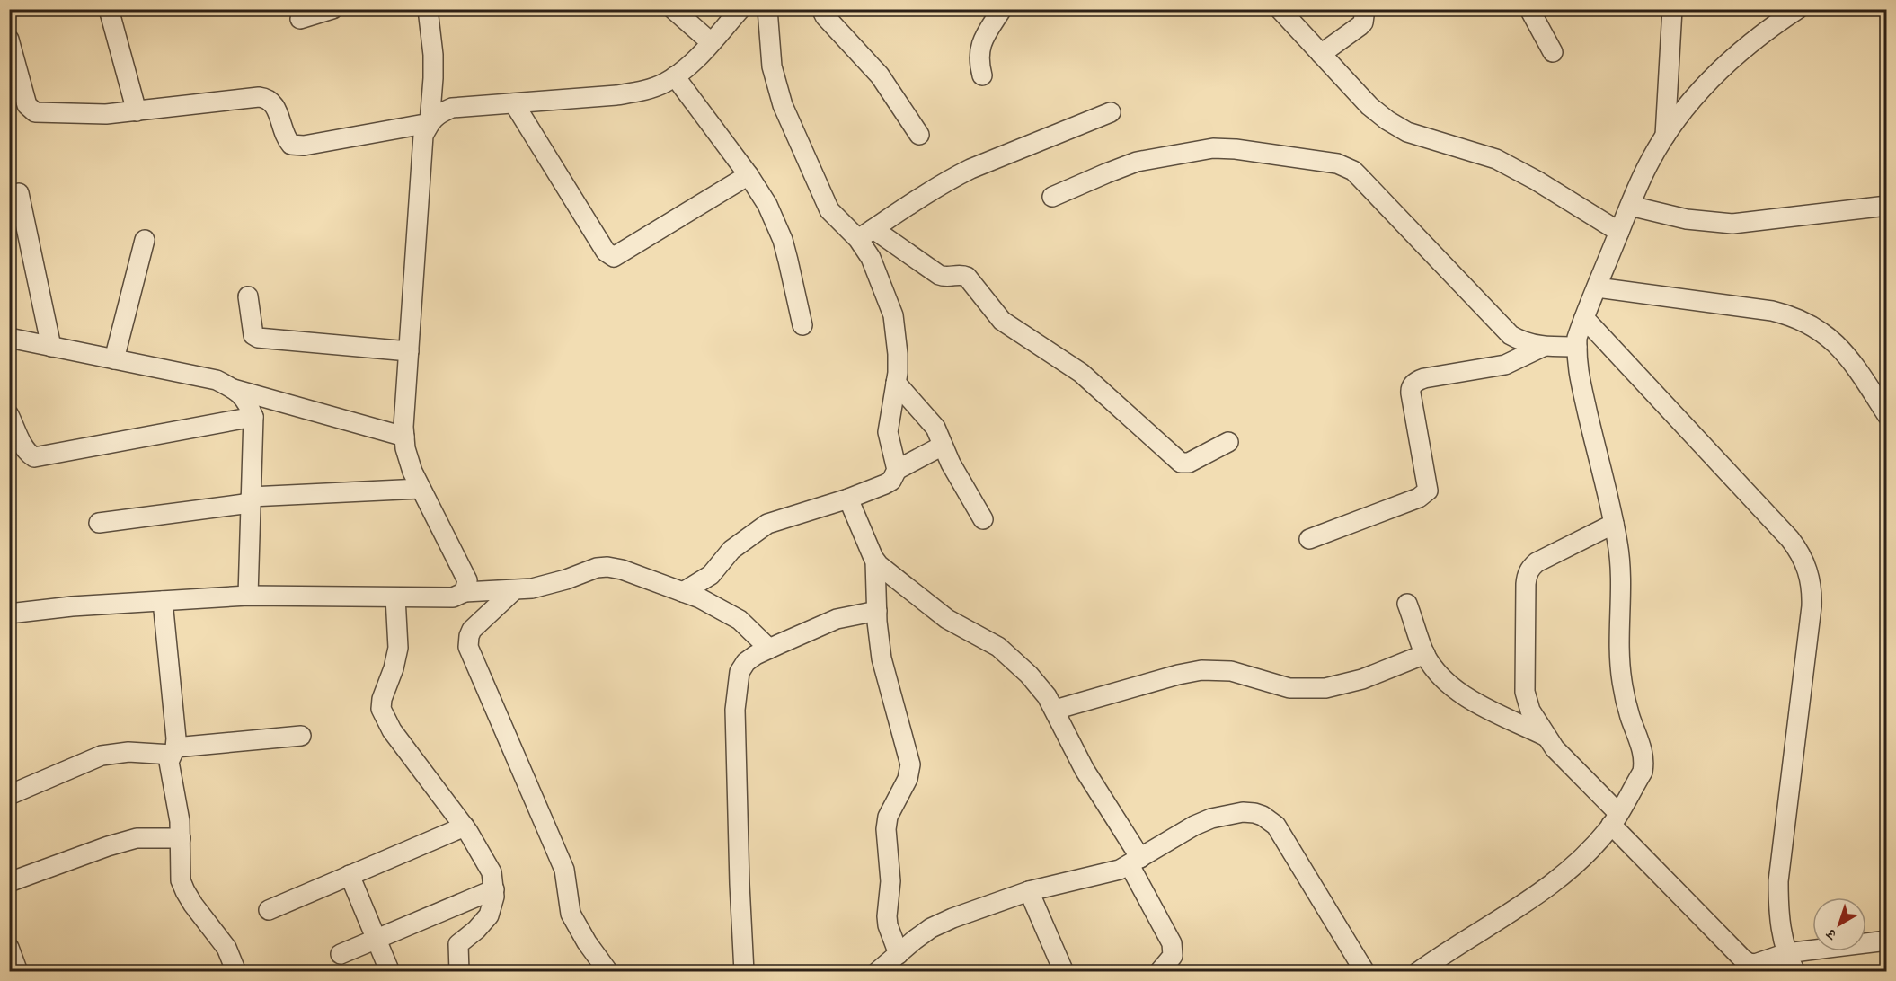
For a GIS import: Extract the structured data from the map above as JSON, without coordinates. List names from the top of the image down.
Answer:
{
  "north": "bottom left"
}
